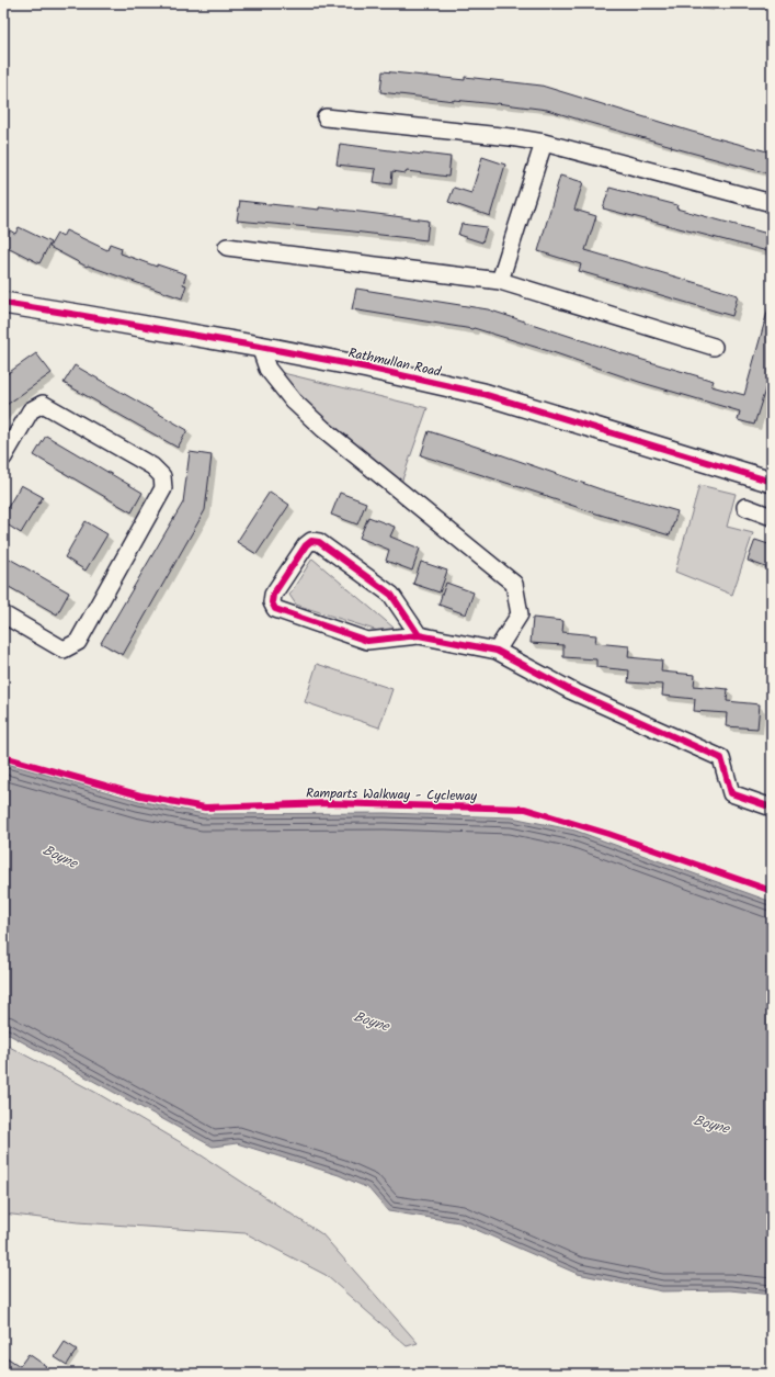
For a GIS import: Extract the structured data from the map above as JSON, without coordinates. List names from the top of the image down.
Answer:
{
  "streets": {
    "street": ["Rathmullan Road"],
    "cycle path": ["Ramparts Walkway - Cycleway"]
  },
  "water": ["Boyne"]
}
